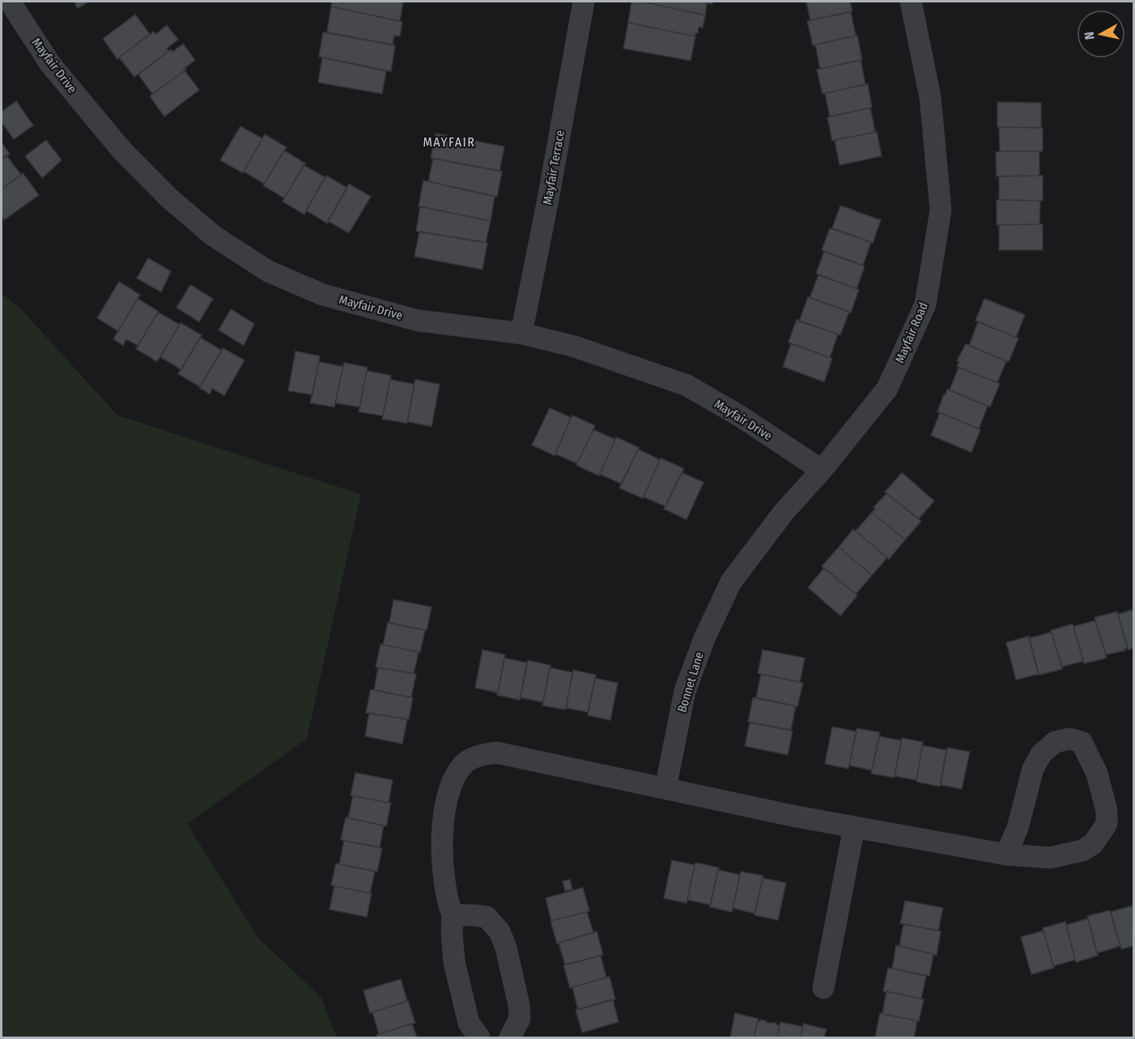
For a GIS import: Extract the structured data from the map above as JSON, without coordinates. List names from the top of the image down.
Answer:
{
  "streets": {
    "street": [
      "Mayfair Drive",
      "Mayfair Terrace",
      "Mayfair Road",
      "Bonnet Lane"
    ]
  },
  "crossings": [
    ["Mayfair Drive", "Mayfair Terrace"],
    ["Mayfair Drive", "Mayfair Road"],
    ["Mayfair Road", "Bonnet Lane"]
  ],
  "districts": ["MAYFAIR"],
  "north": "left"
}
